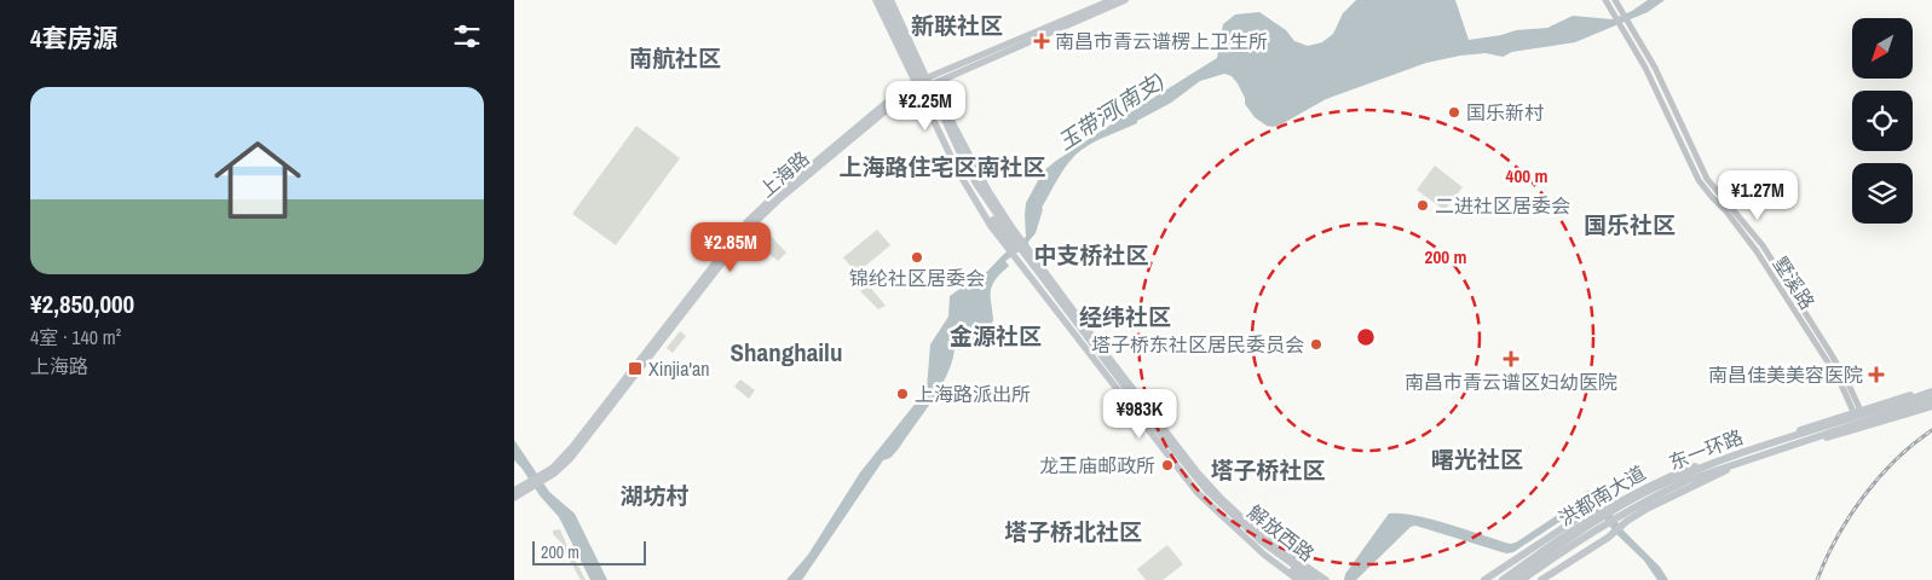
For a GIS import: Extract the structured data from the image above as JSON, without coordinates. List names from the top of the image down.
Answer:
{
  "streets": {
    "main road": [
      "上海路",
      "东一环路",
      "洪都南大道",
      "解放西路"
    ],
    "street": ["墅溪路"]
  },
  "crossings": [
    ["上海路", "解放西路"],
    ["墅溪路", "洪都南大道"],
    ["东一环路", "洪都南大道"]
  ],
  "districts": [
    "新联社区",
    "南航社区",
    "上海路住宅区南社区",
    "国乐社区",
    "中支桥社区",
    "经纬社区",
    "金源社区",
    "Shanghailu",
    "曙光社区",
    "塔子桥社区",
    "湖坊村",
    "塔子桥北社区"
  ],
  "water": ["玉带河(南支)"],
  "places": {
    "health": ["南昌市青云谱楞上卫生所", "南昌市青云谱区妇幼医院", "南昌佳美美容医院"],
    "other": [
      "国乐新村",
      "二进社区居委会",
      "锦纶社区居委会",
      "塔子桥东社区居民委员会",
      "上海路派出所",
      "龙王庙邮政所"
    ],
    "transit": ["Xinjia'an"]
  },
  "scale_bar": "200 m",
  "north": "bottom left",
  "page": {
    "heading": "4套房源",
    "list": [
      {
        "name": "¥2,850,000",
        "note": "4室 · 140 m² · 上海路"
      }
    ],
    "price": [
      "¥2.25M",
      "¥1.27M",
      "¥2.85M",
      "¥983K"
    ],
    "scale": "200 m"
  },
  "rings": ["400 m", "200 m"]
}
